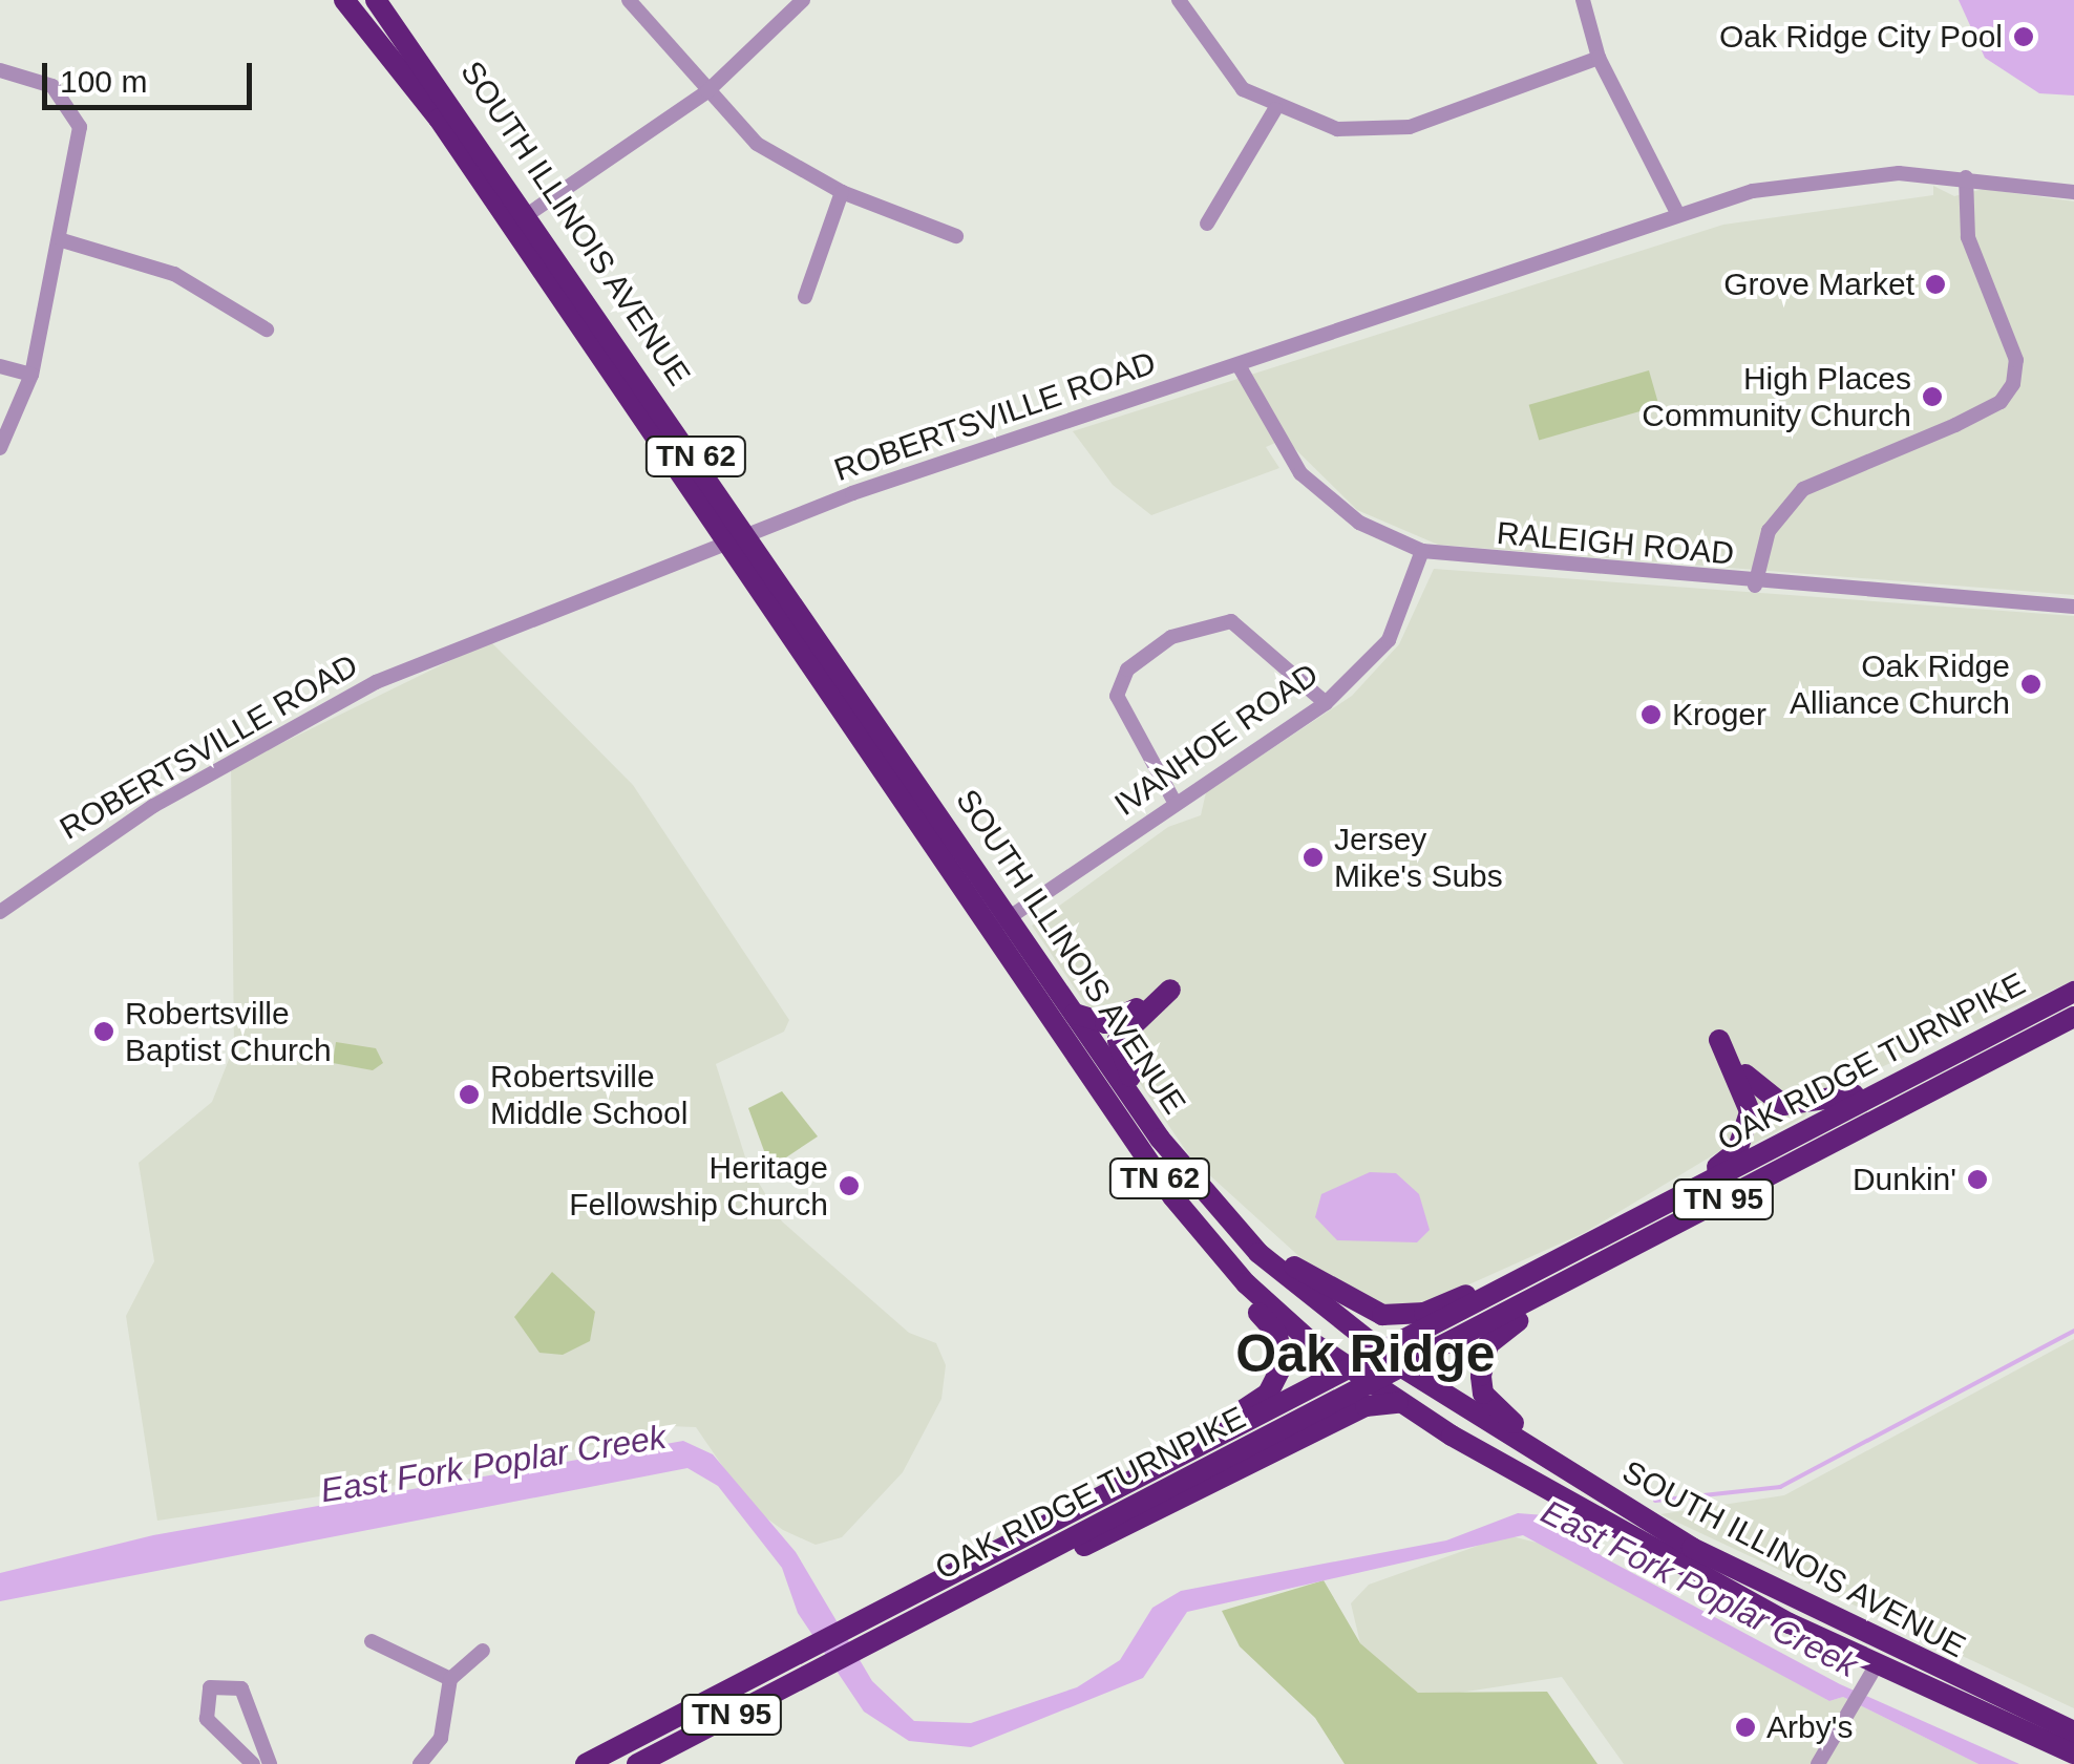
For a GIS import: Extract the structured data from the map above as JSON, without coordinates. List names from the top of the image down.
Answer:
{
  "streets": {
    "highway": [
      "SOUTH ILLINOIS AVENUE",
      "TN 62",
      "OAK RIDGE TURNPIKE",
      "TN 95"
    ],
    "street": ["ROBERTSVILLE ROAD", "RALEIGH ROAD", "IVANHOE ROAD"]
  },
  "crossings": [
    ["SOUTH ILLINOIS AVENUE", "ROBERTSVILLE ROAD"],
    ["SOUTH ILLINOIS AVENUE", "TN 62"],
    ["SOUTH ILLINOIS AVENUE", "IVANHOE ROAD"],
    ["SOUTH ILLINOIS AVENUE", "OAK RIDGE TURNPIKE"],
    ["ROBERTSVILLE ROAD", "TN 62"],
    ["ROBERTSVILLE ROAD", "RALEIGH ROAD"],
    ["TN 62", "IVANHOE ROAD"],
    ["TN 62", "OAK RIDGE TURNPIKE"],
    ["RALEIGH ROAD", "IVANHOE ROAD"]
  ],
  "districts": ["Oak Ridge"],
  "water": ["East Fork Poplar Creek"],
  "places": [
    "Oak Ridge City Pool",
    "Grove Market",
    "High Places Community Church",
    "Oak Ridge Alliance Church",
    "Kroger",
    "Jersey Mike's Subs",
    "Robertsville Baptist Church",
    "Robertsville Middle School",
    "Dunkin'",
    "Heritage Fellowship Church",
    "Arby's"
  ],
  "scale_bar": "100 m"
}
